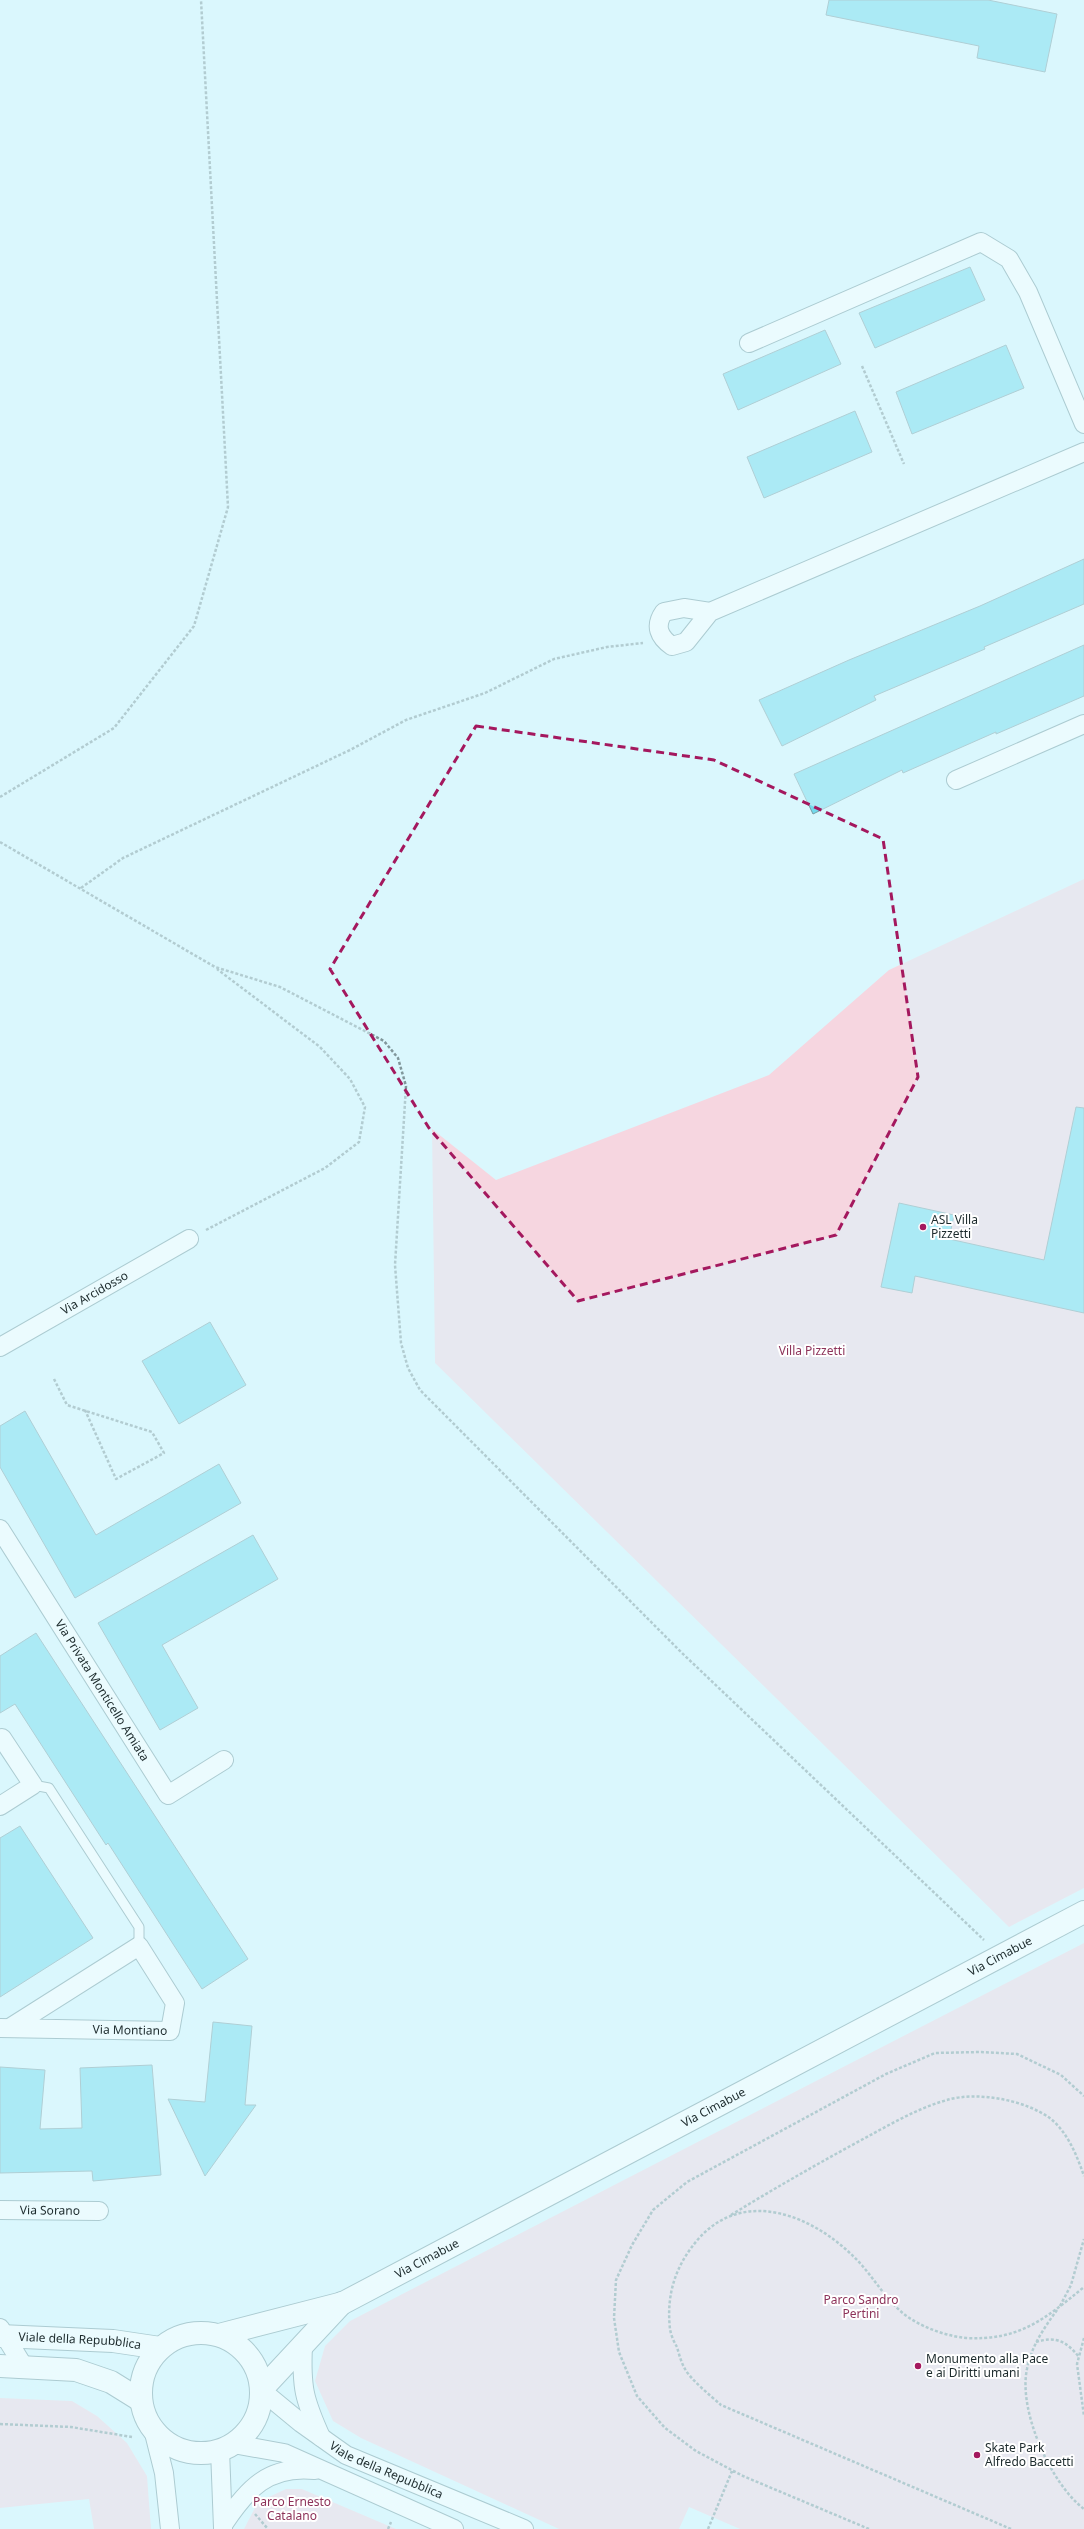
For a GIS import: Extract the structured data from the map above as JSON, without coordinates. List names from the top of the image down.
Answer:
{
  "streets": {
    "main road": ["Via Cimabue", "Viale della Repubblica"],
    "street": [
      "Via Arcidosso",
      "Via Privata Monticello Amiata",
      "Via Montiano",
      "Via Sorano"
    ]
  },
  "crossings": [
    ["Via Cimabue", "Viale della Repubblica"]
  ],
  "parks": ["Villa Pizzetti", "Parco Sandro Pertini", "Parco Ernesto Catalano"],
  "places": ["ASL Villa Pizzetti", "Monumento alla Pace e ai Diritti umani", "Skate Park Alfredo Baccetti"]
}
